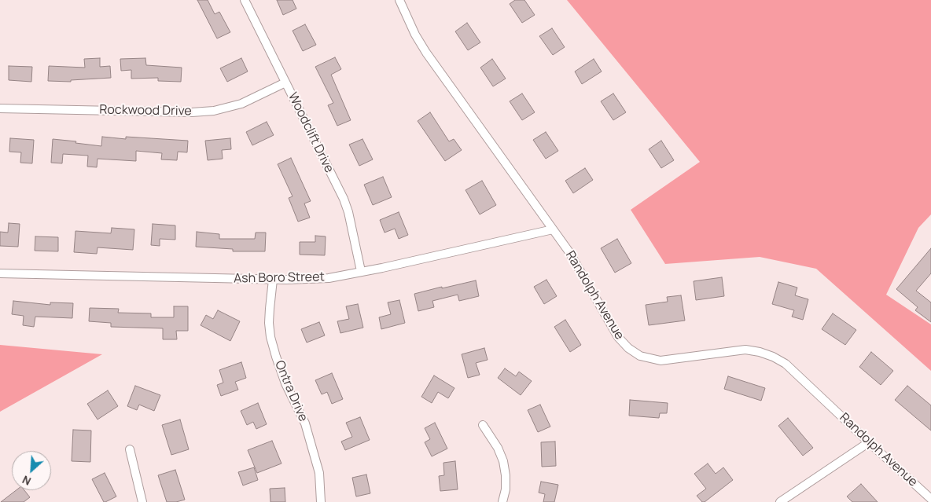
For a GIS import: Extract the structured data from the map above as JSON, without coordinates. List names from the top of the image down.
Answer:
{
  "streets": {
    "street": [
      "Rockwood Drive",
      "Woodclift Drive",
      "Ash Boro Street",
      "Randolph Avenue",
      "Ontra Drive"
    ]
  },
  "crossings": [
    ["Rockwood Drive", "Woodclift Drive"],
    ["Woodclift Drive", "Ash Boro Street"],
    ["Ash Boro Street", "Randolph Avenue"],
    ["Ash Boro Street", "Ontra Drive"]
  ],
  "north": "bottom left"
}
